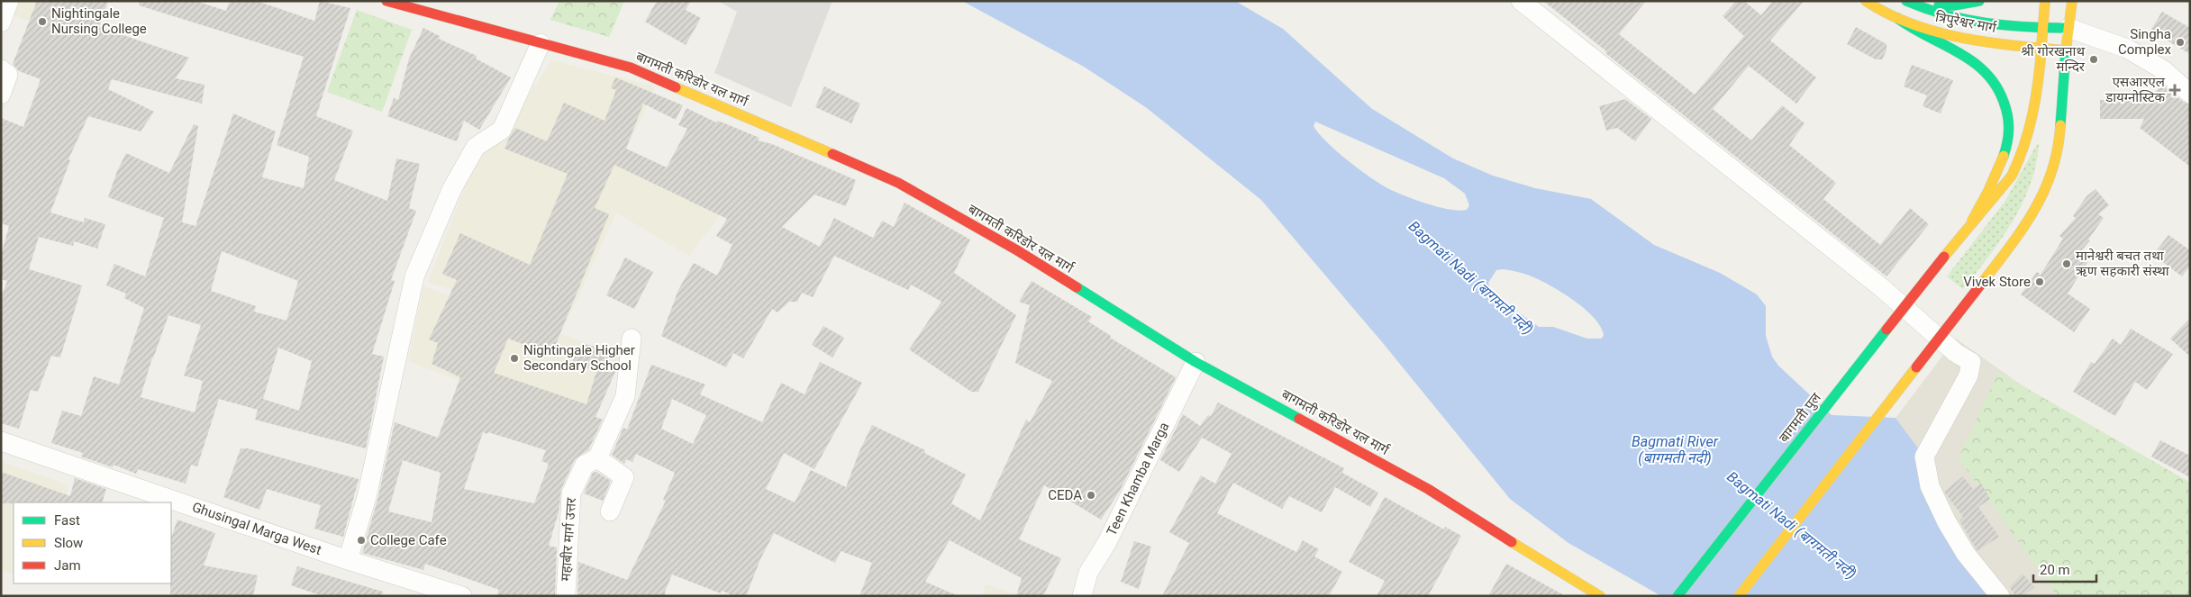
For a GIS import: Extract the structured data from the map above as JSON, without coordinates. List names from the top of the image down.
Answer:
{
  "streets": {
    "main road": ["त्रिपुरेश्वर मार्ग", "बागमती करिडोर यल मार्ग", "बागमती पुल"],
    "street": ["Teen Khamba Marga", "Ghusingal Marga West", "महाबीर मार्ग उत्तर"]
  },
  "crossings": [
    ["बागमती करिडोर यल मार्ग", "Teen Khamba Marga"]
  ],
  "water": ["Bagmati Nadi (बागमती नदी)", "Bagmati River (बागमती नदी)"],
  "places": {
    "other": [
      "Nightingale Nursing College",
      "Singha Complex",
      "श्री गोरखनाथ मन्दिर",
      "मानेश्वरी बचत तथा ऋण सहकारी संस्था",
      "Vivek Store",
      "Nightingale Higher Secondary School",
      "CEDA",
      "College Cafe"
    ],
    "health": ["एसआरएल डायग्नोस्टिक"]
  },
  "legend": ["Fast", "Slow", "Jam"],
  "scale_bar": "20 m"
}
